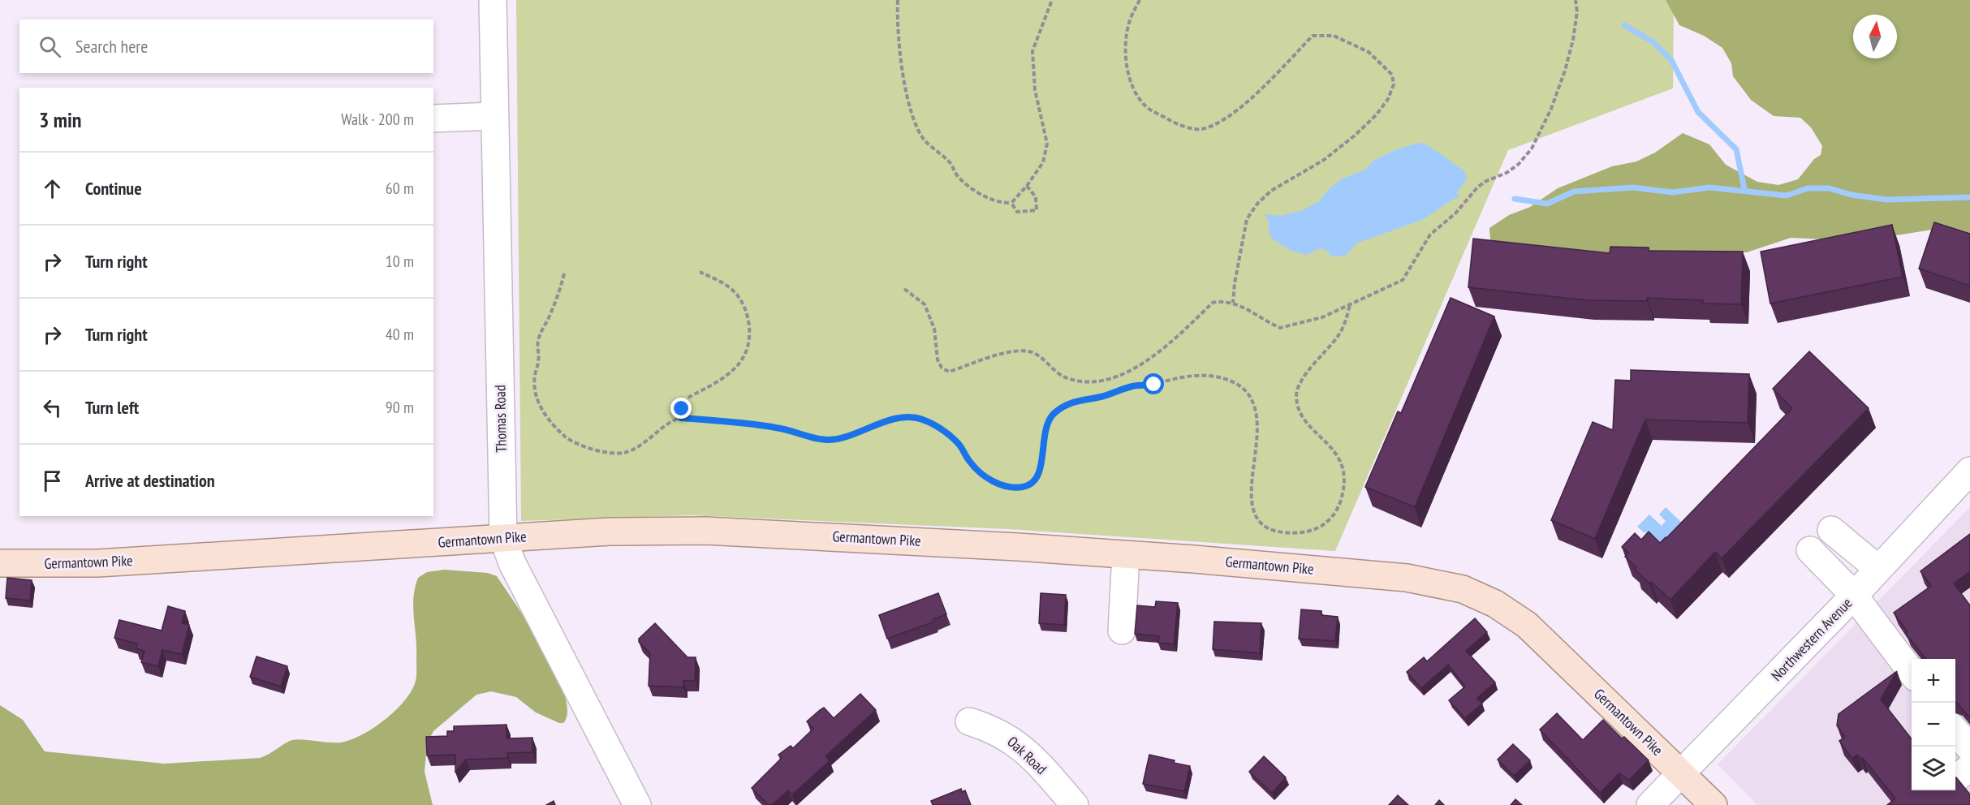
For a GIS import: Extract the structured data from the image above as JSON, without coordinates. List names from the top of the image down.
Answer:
{
  "streets": {
    "main road": ["Germantown Pike"],
    "street": ["Thomas Road", "Northwestern Avenue", "Oak Road"]
  },
  "crossings": [
    ["Thomas Road", "Germantown Pike"],
    ["Germantown Pike", "Northwestern Avenue"]
  ],
  "north": "top",
  "page": {
    "search": "Search here",
    "heading": ["3 min", "Walk · 200 m"],
    "list": [
      ["Continue", "60 m"],
      ["Turn right", "10 m"],
      ["Turn right", "40 m"],
      ["Turn left", "90 m"],
      "Arrive at destination"
    ],
    "map_buttons": ["+", "−"]
  }
}
